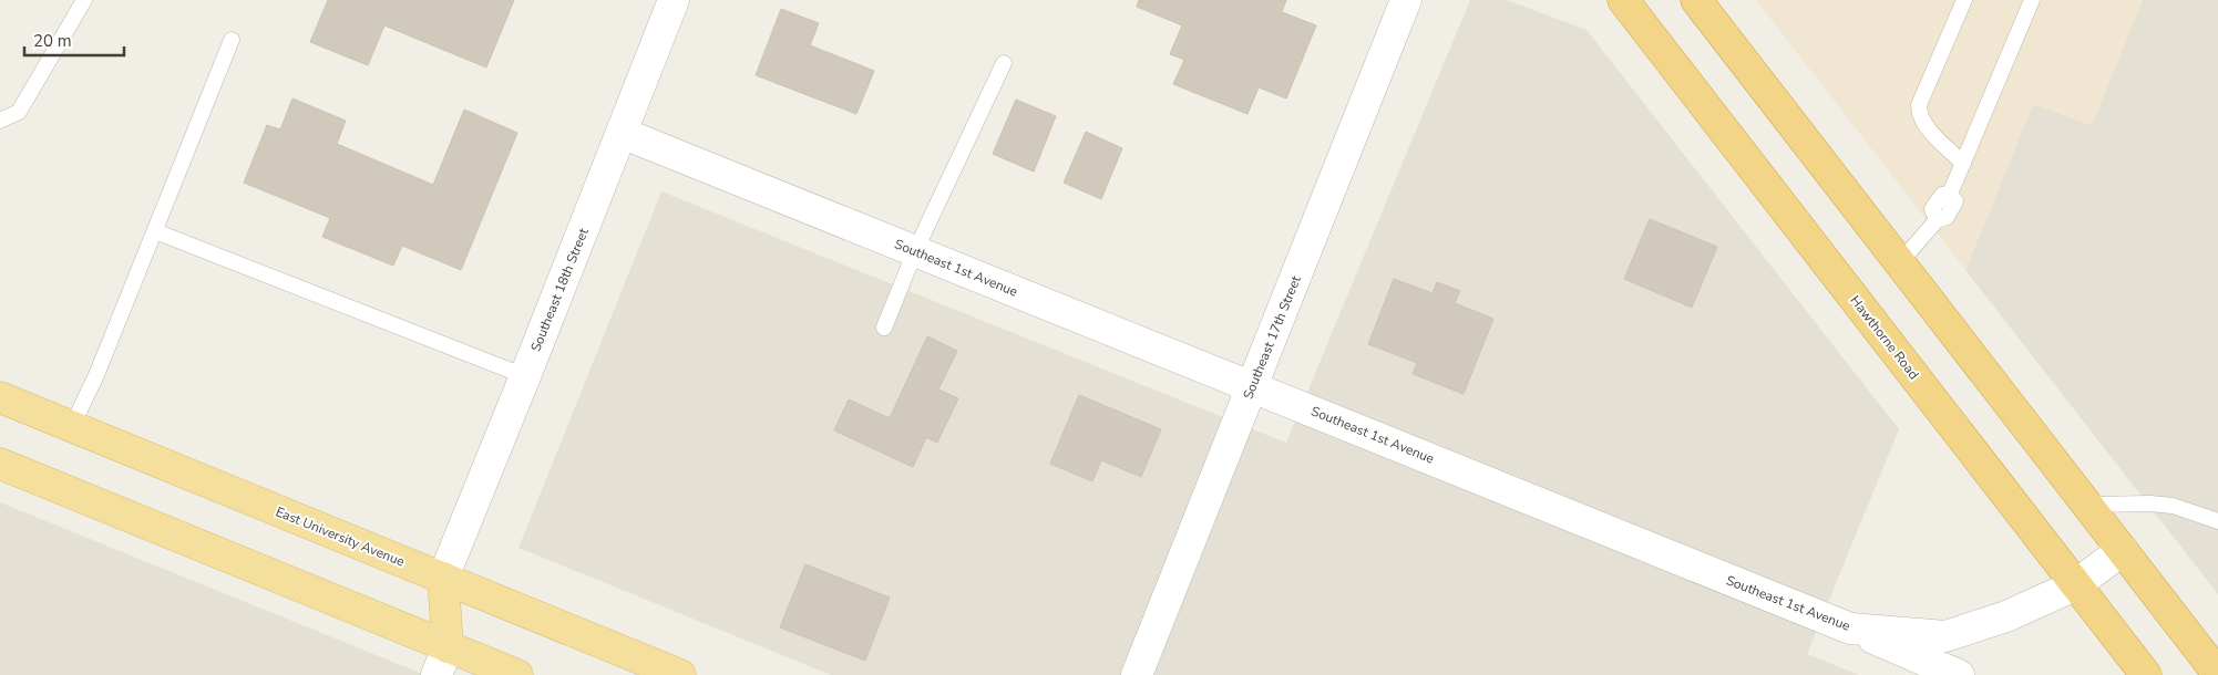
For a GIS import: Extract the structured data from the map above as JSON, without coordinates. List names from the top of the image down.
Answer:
{
  "streets": {
    "highway": ["Hawthorne Road"],
    "main road": ["East University Avenue"],
    "street": ["Southeast 1st Avenue", "Southeast 18th Street", "Southeast 17th Street"]
  },
  "crossings": [
    ["Southeast 1st Avenue", "Southeast 18th Street"],
    ["Southeast 1st Avenue", "Southeast 17th Street"],
    ["Southeast 1st Avenue", "Hawthorne Road"],
    ["Southeast 18th Street", "East University Avenue"]
  ],
  "scale_bar": "20 m"
}
